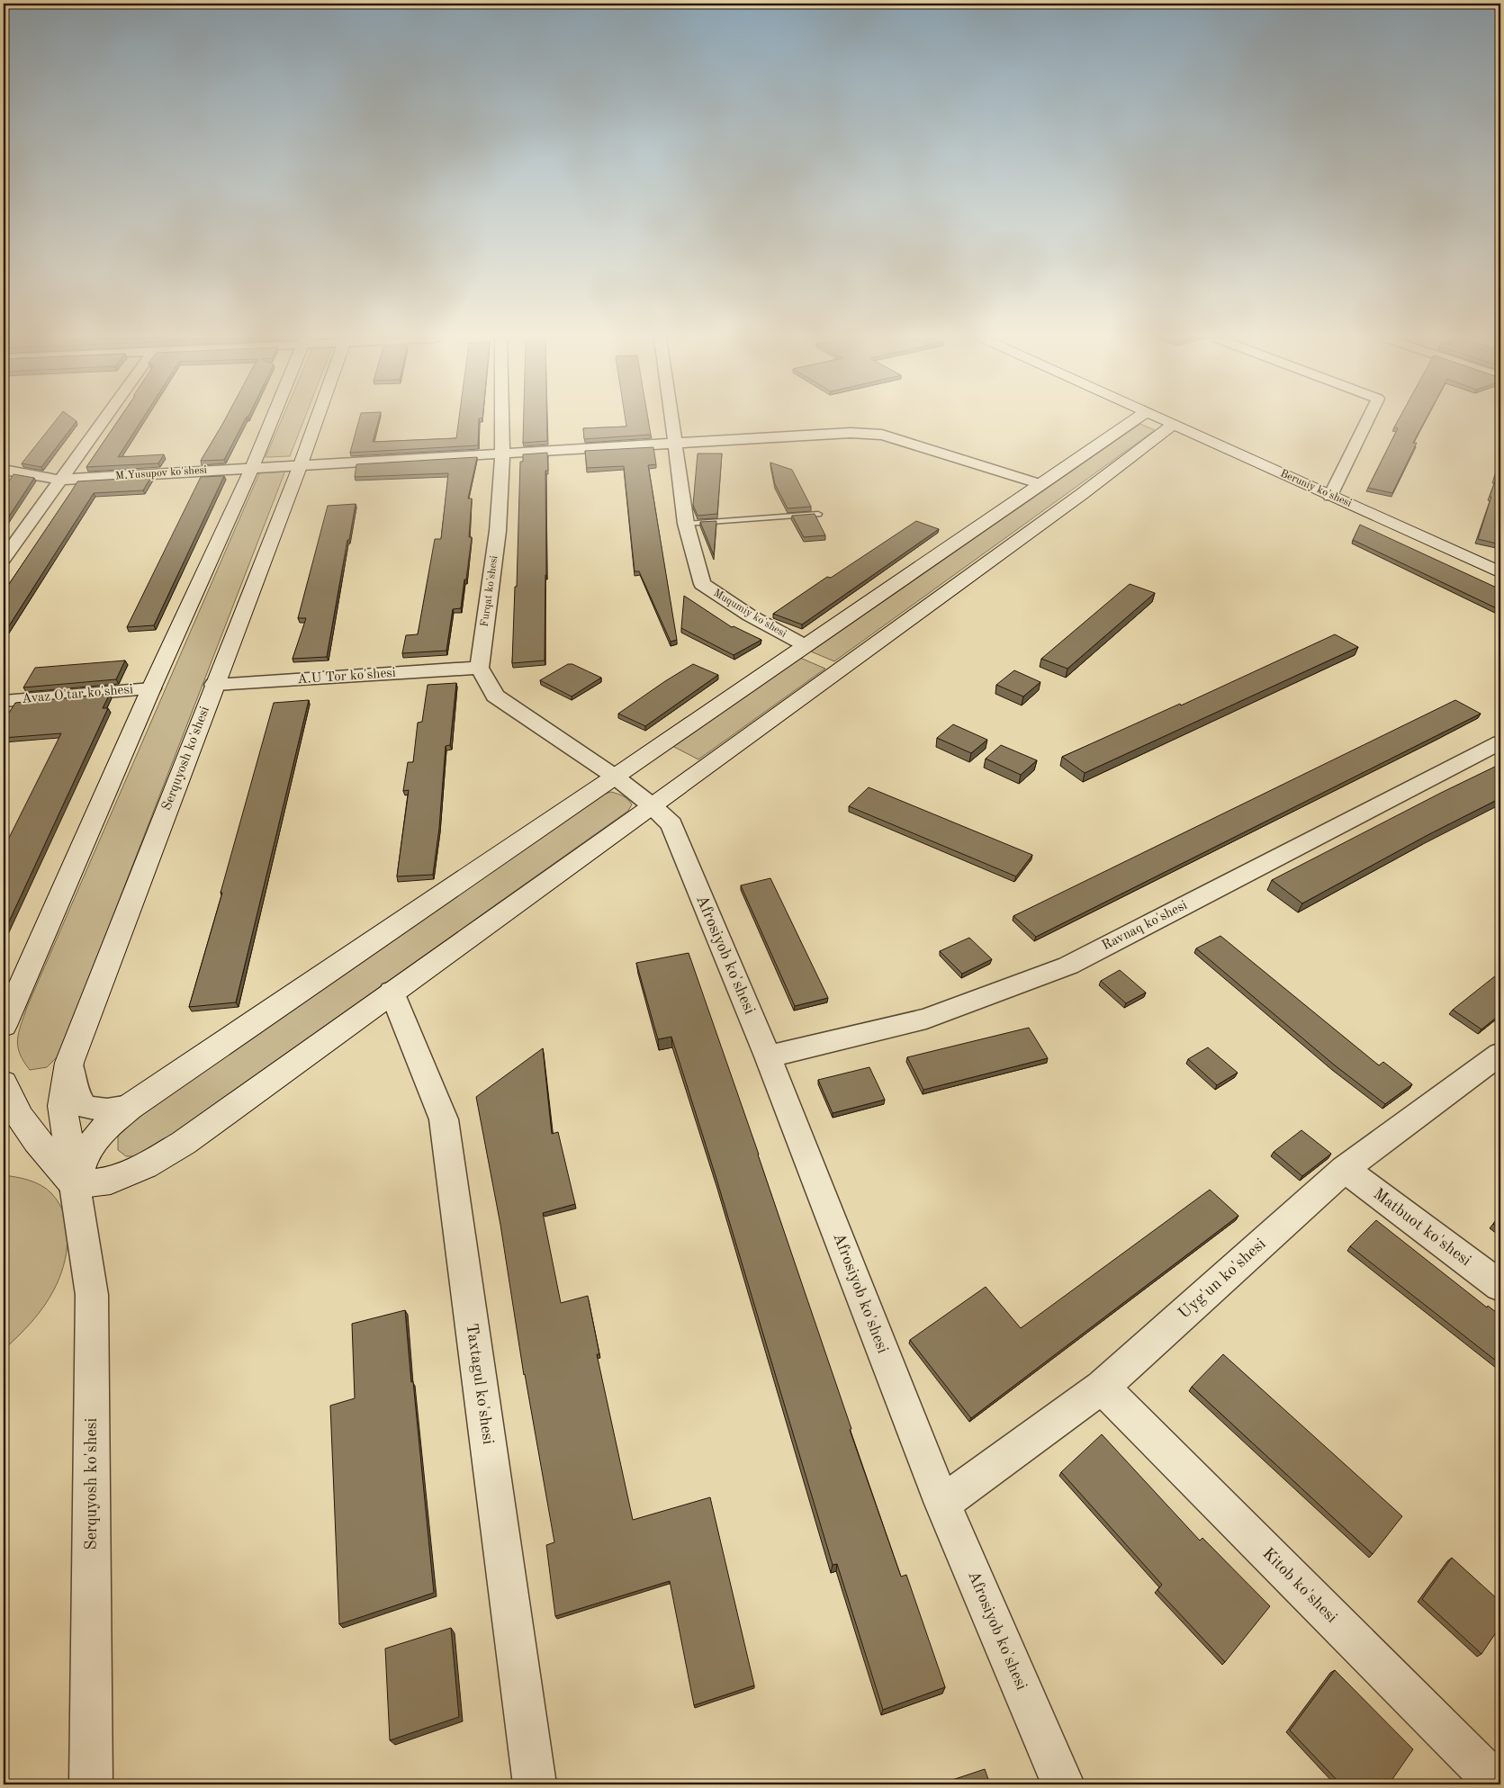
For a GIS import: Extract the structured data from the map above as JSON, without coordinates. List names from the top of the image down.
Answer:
{
  "streets": {
    "street": [
      "M.Yusupov ko'shesi",
      "Beruniy ko'shesi",
      "Furqat ko'shesi",
      "Muqumiy ko'shesi",
      "A.U Tor ko'shesi",
      "Avaz O'tar ko'shesi",
      "Serquyosh ko'shesi",
      "Ravnaq ko'shesi",
      "Afrosiyob ko'shesi",
      "Matbuot ko'shesi",
      "Uyg'un ko'shesi",
      "Taxtagul ko'shesi",
      "Kitob ko'shesi"
    ]
  },
  "crossings": [
    ["M.Yusupov ko'shesi", "Furqat ko'shesi"],
    ["M.Yusupov ko'shesi", "Muqumiy ko'shesi"],
    ["M.Yusupov ko'shesi", "Serquyosh ko'shesi"],
    ["Furqat ko'shesi", "A.U Tor ko'shesi"],
    ["A.U Tor ko'shesi", "Serquyosh ko'shesi"],
    ["Ravnaq ko'shesi", "Afrosiyob ko'shesi"],
    ["Afrosiyob ko'shesi", "Uyg'un ko'shesi"],
    ["Matbuot ko'shesi", "Uyg'un ko'shesi"],
    ["Uyg'un ko'shesi", "Kitob ko'shesi"]
  ]
}
